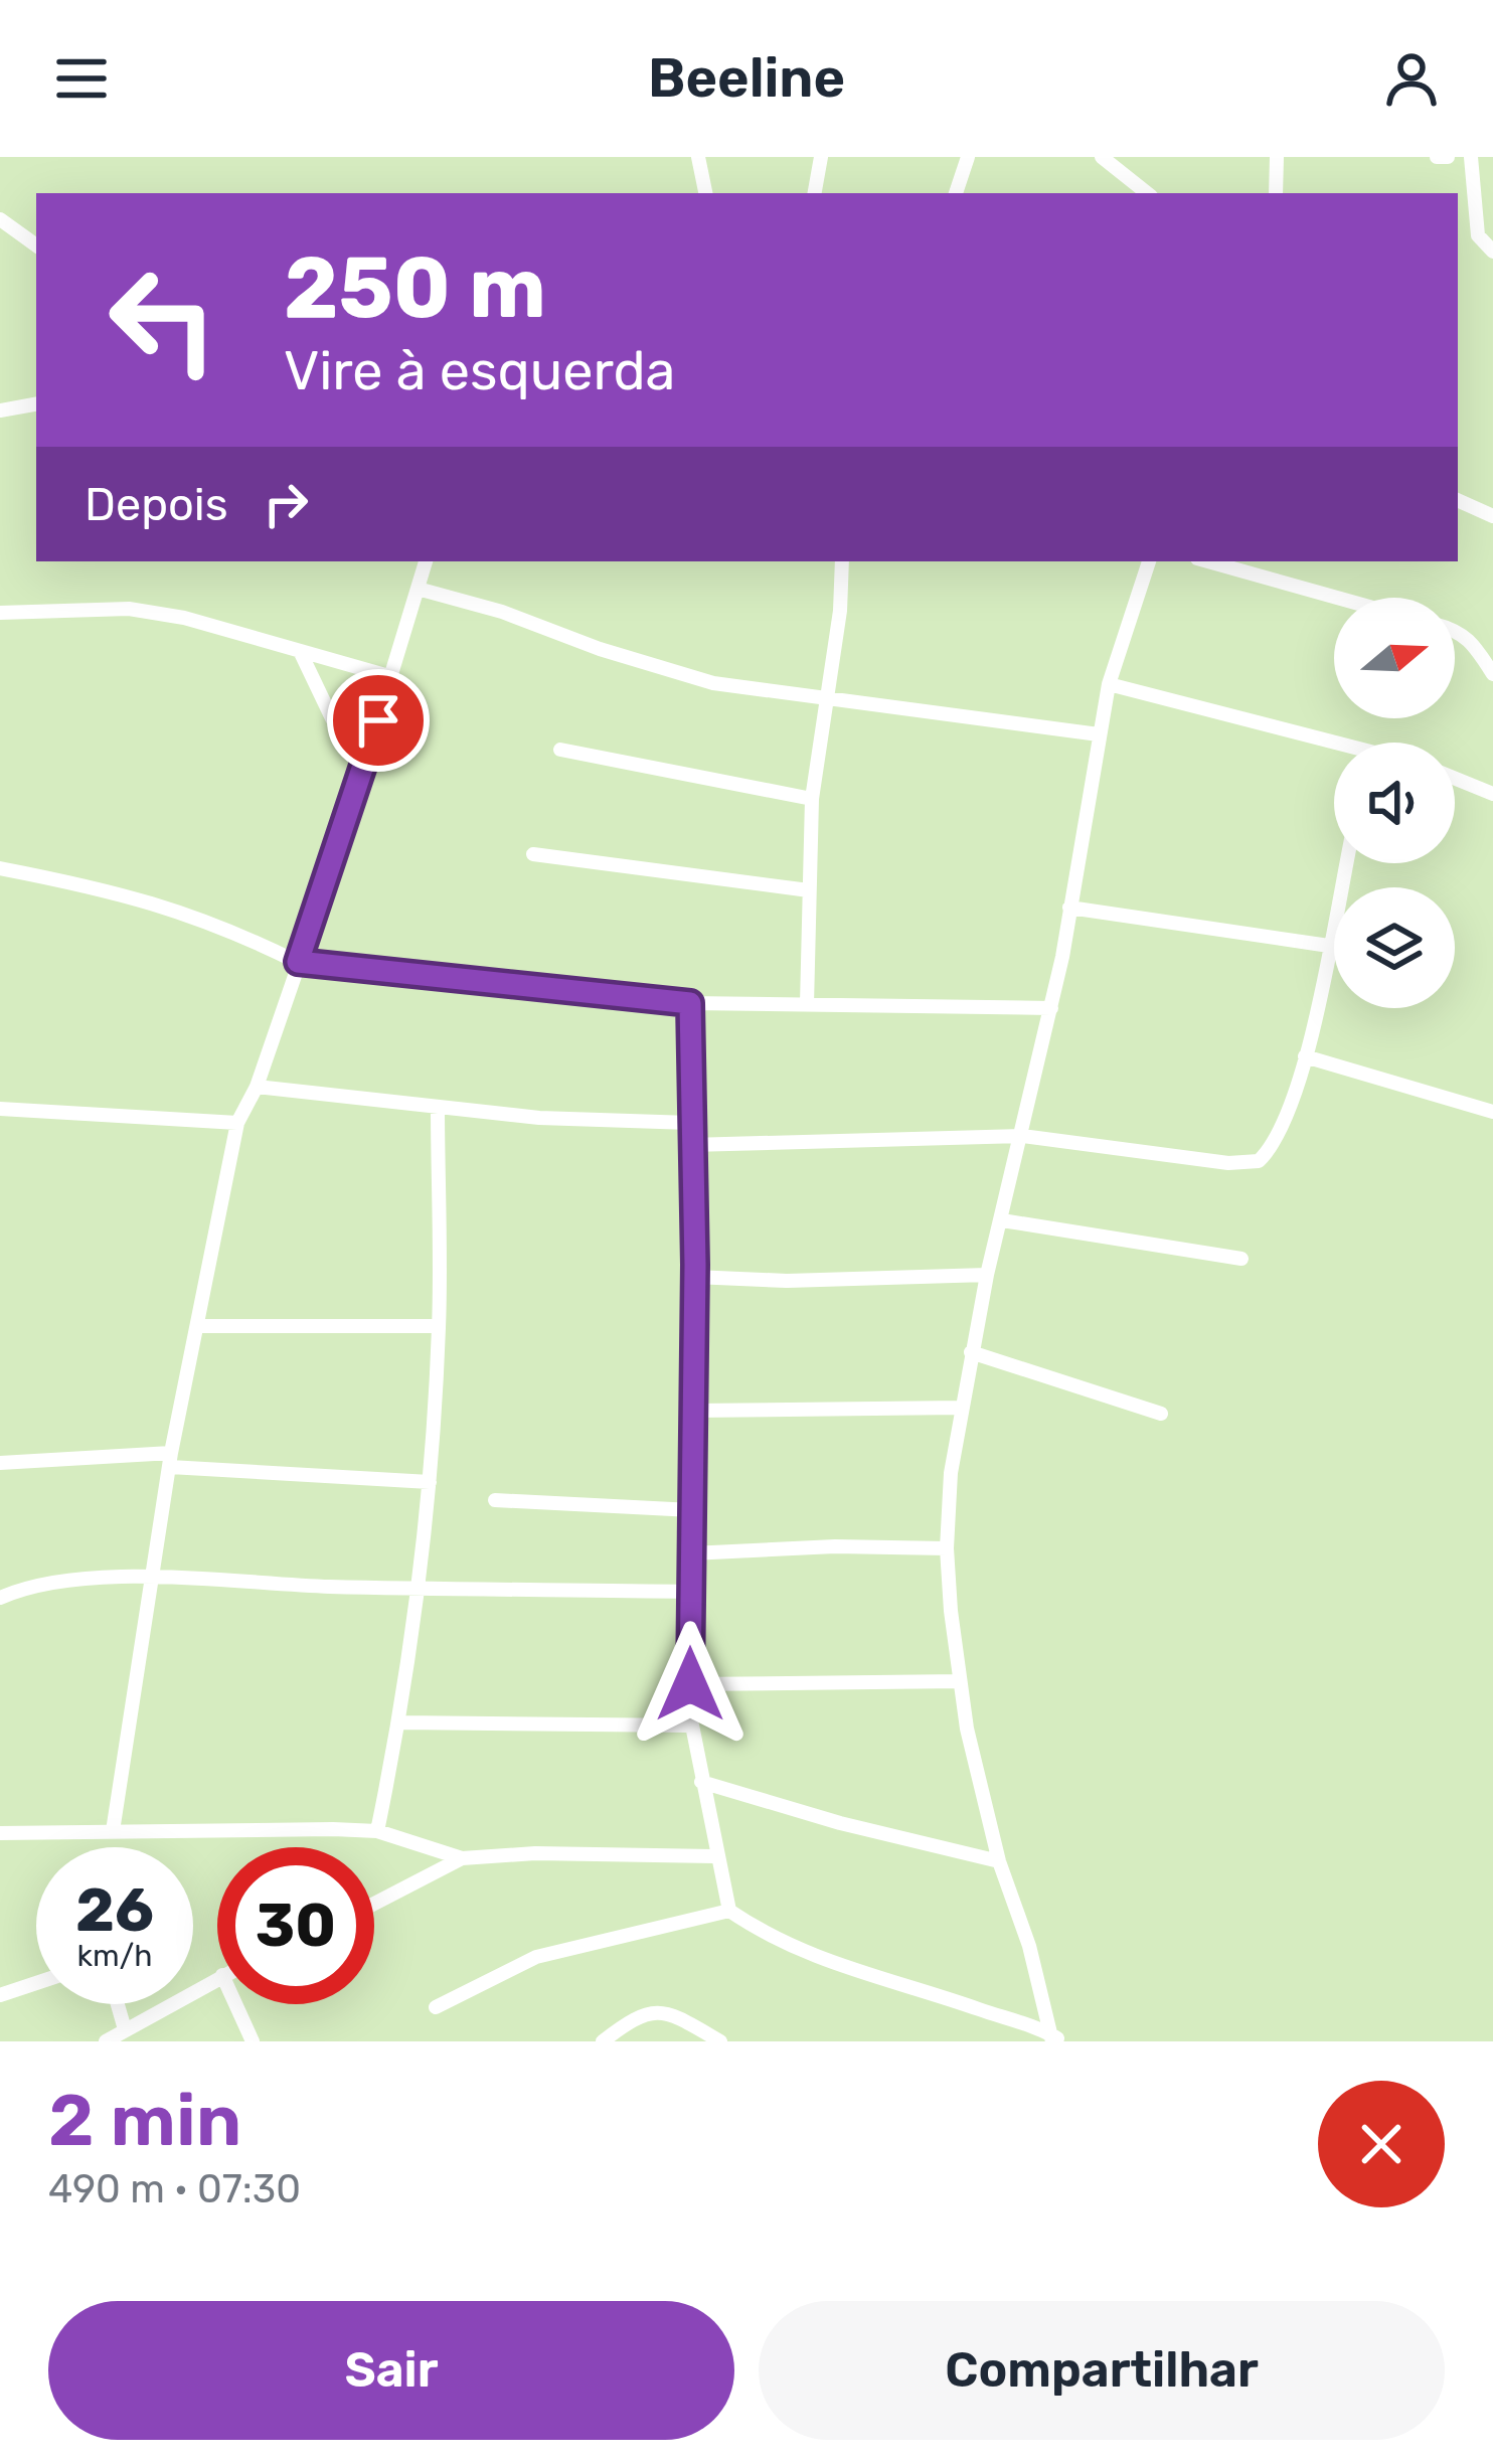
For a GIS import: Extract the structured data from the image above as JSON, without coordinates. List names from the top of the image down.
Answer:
{
  "north": "right",
  "page": {
    "header": "Beeline",
    "turn": ["250 m", "Vire à esquerda"],
    "then": "Depois",
    "speed": "26 km/h",
    "limit": "30",
    "heading": ["2 min", "490 m · 07:30"],
    "buttons": ["Sair", "Compartilhar"]
  }
}
